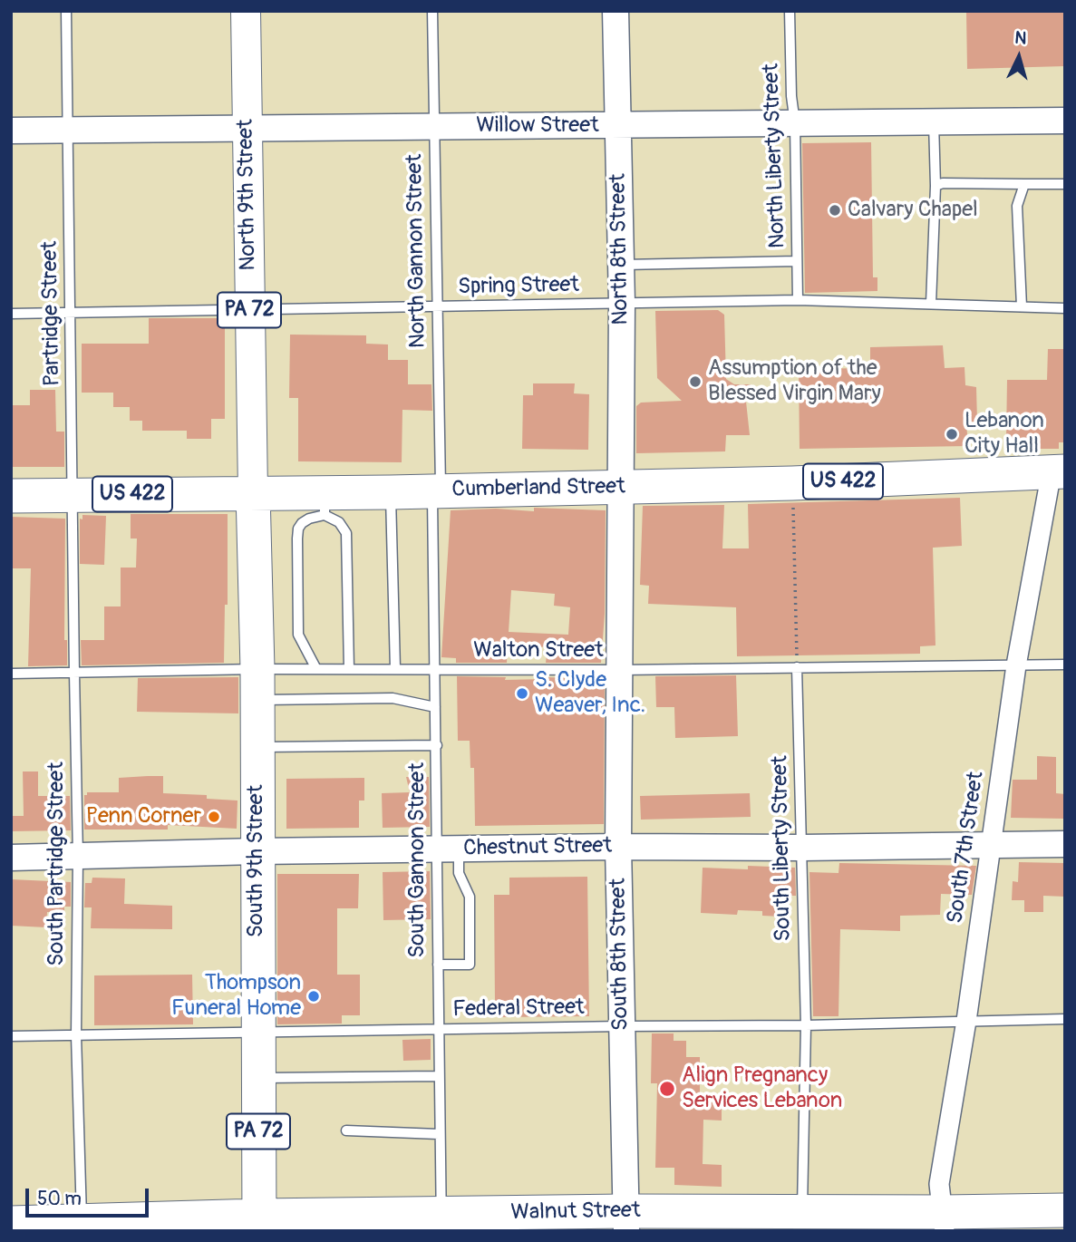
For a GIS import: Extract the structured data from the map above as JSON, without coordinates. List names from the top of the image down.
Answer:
{
  "streets": {
    "highway": [
      "PA 72",
      "US 422",
      "Cumberland Street",
      "South 9th Street",
      "Walnut Street"
    ],
    "main road": ["North 9th Street"],
    "street": [
      "Willow Street",
      "North 8th Street",
      "Chestnut Street",
      "South 7th Street",
      "South 8th Street"
    ],
    "lane": [
      "North Liberty Street",
      "North Gannon Street",
      "Spring Street",
      "Partridge Street",
      "Walton Street",
      "South Liberty Street",
      "South Gannon Street",
      "South Partridge Street",
      "Federal Street"
    ]
  },
  "crossings": [
    ["Willow Street", "North Liberty Street"],
    ["Willow Street", "North 9th Street"],
    ["Willow Street", "North 8th Street"],
    ["Willow Street", "North Gannon Street"],
    ["Willow Street", "Partridge Street"],
    ["North Liberty Street", "Spring Street"],
    ["North 9th Street", "Spring Street"],
    ["North 9th Street", "Cumberland Street"],
    ["North 9th Street", "South 9th Street"],
    ["North 8th Street", "Spring Street"],
    ["North 8th Street", "Cumberland Street"],
    ["North 8th Street", "South 8th Street"],
    ["North Gannon Street", "Spring Street"],
    ["North Gannon Street", "Cumberland Street"],
    ["North Gannon Street", "South Gannon Street"],
    ["Spring Street", "Partridge Street"],
    ["Partridge Street", "Cumberland Street"],
    ["Partridge Street", "South Partridge Street"],
    ["Cumberland Street", "South 7th Street"],
    ["Cumberland Street", "South Gannon Street"],
    ["Cumberland Street", "South 9th Street"],
    ["Cumberland Street", "South Partridge Street"],
    ["Cumberland Street", "South 8th Street"],
    ["Walton Street", "South 7th Street"],
    ["Walton Street", "South Liberty Street"],
    ["Walton Street", "South Gannon Street"],
    ["Walton Street", "South 9th Street"],
    ["Walton Street", "South Partridge Street"],
    ["Walton Street", "South 8th Street"],
    ["Chestnut Street", "South 7th Street"],
    ["Chestnut Street", "South Liberty Street"],
    ["Chestnut Street", "South Gannon Street"],
    ["Chestnut Street", "South 9th Street"],
    ["Chestnut Street", "South Partridge Street"],
    ["Chestnut Street", "South 8th Street"],
    ["South 7th Street", "Federal Street"],
    ["South 7th Street", "Walnut Street"],
    ["South Liberty Street", "Federal Street"],
    ["South Liberty Street", "Walnut Street"],
    ["South Gannon Street", "Federal Street"],
    ["South Gannon Street", "Walnut Street"],
    ["South 9th Street", "Federal Street"],
    ["South 9th Street", "Walnut Street"],
    ["South Partridge Street", "Federal Street"],
    ["South Partridge Street", "Walnut Street"],
    ["South 8th Street", "Federal Street"],
    ["South 8th Street", "Walnut Street"]
  ],
  "places": [
    "Calvary Chapel",
    "Assumption of the Blessed Virgin Mary",
    "Lebanon City Hall",
    "S. Clyde Weaver, Inc.",
    "Penn Corner",
    "Thompson Funeral Home",
    "Align Pregnancy Services Lebanon"
  ],
  "scale_bar": "50 m",
  "north": "top"
}
